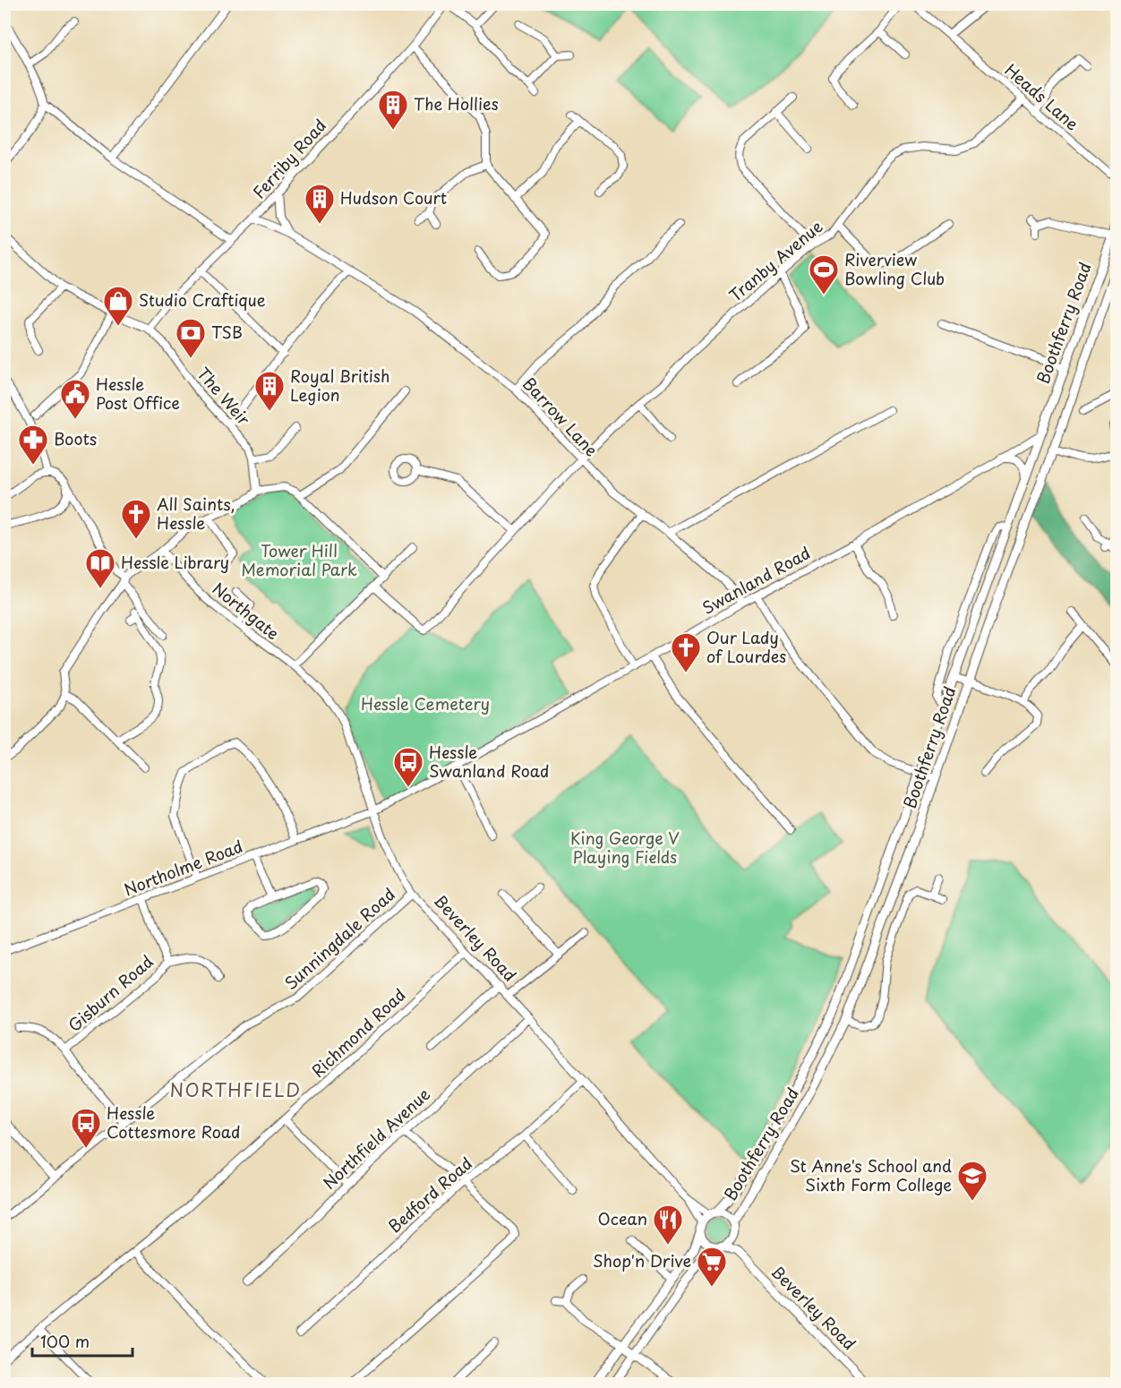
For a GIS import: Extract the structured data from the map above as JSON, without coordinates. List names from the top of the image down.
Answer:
{
  "streets": {
    "main road": ["Boothferry Road", "Beverley Road"],
    "street": [
      "Heads Lane",
      "Ferriby Road",
      "Tranby Avenue",
      "The Weir",
      "Barrow Lane",
      "Swanland Road",
      "Northgate",
      "Northolme Road",
      "Sunningdale Road",
      "Gisburn Road",
      "Richmond Road",
      "Northfield Avenue",
      "Bedford Road"
    ]
  },
  "crossings": [
    ["Heads Lane", "Tranby Avenue"],
    ["Ferriby Road", "The Weir"],
    ["Ferriby Road", "Barrow Lane"],
    ["Tranby Avenue", "Barrow Lane"],
    ["Boothferry Road", "Swanland Road"],
    ["Boothferry Road", "Beverley Road"],
    ["Barrow Lane", "Swanland Road"],
    ["Swanland Road", "Northolme Road"],
    ["Swanland Road", "Beverley Road"],
    ["Northgate", "Beverley Road"],
    ["Northolme Road", "Beverley Road"],
    ["Northolme Road", "Gisburn Road"],
    ["Beverley Road", "Sunningdale Road"],
    ["Beverley Road", "Richmond Road"],
    ["Beverley Road", "Northfield Avenue"],
    ["Beverley Road", "Bedford Road"],
    ["Sunningdale Road", "Gisburn Road"]
  ],
  "districts": ["NORTHFIELD"],
  "parks": ["Tower Hill Memorial Park", "Hessle Cemetery", "King George V Playing Fields"],
  "places": {
    "building": ["The Hollies", "Hudson Court", "Royal British Legion"],
    "sports": ["Riverview Bowling Club"],
    "shop": ["Studio Craftique"],
    "bank": ["TSB"],
    "public building": ["Hessle Post Office"],
    "pharmacy": ["Boots"],
    "church": ["All Saints, Hessle", "Our Lady of Lourdes"],
    "library": ["Hessle Library"],
    "bus stop": ["Hessle Swanland Road", "Hessle Cottesmore Road"],
    "school or university": ["St Anne's School and Sixth Form College"],
    "restaurant": ["Ocean"],
    "supermarket": ["Shop'n Drive"]
  },
  "scale_bar": "100 m"
}
